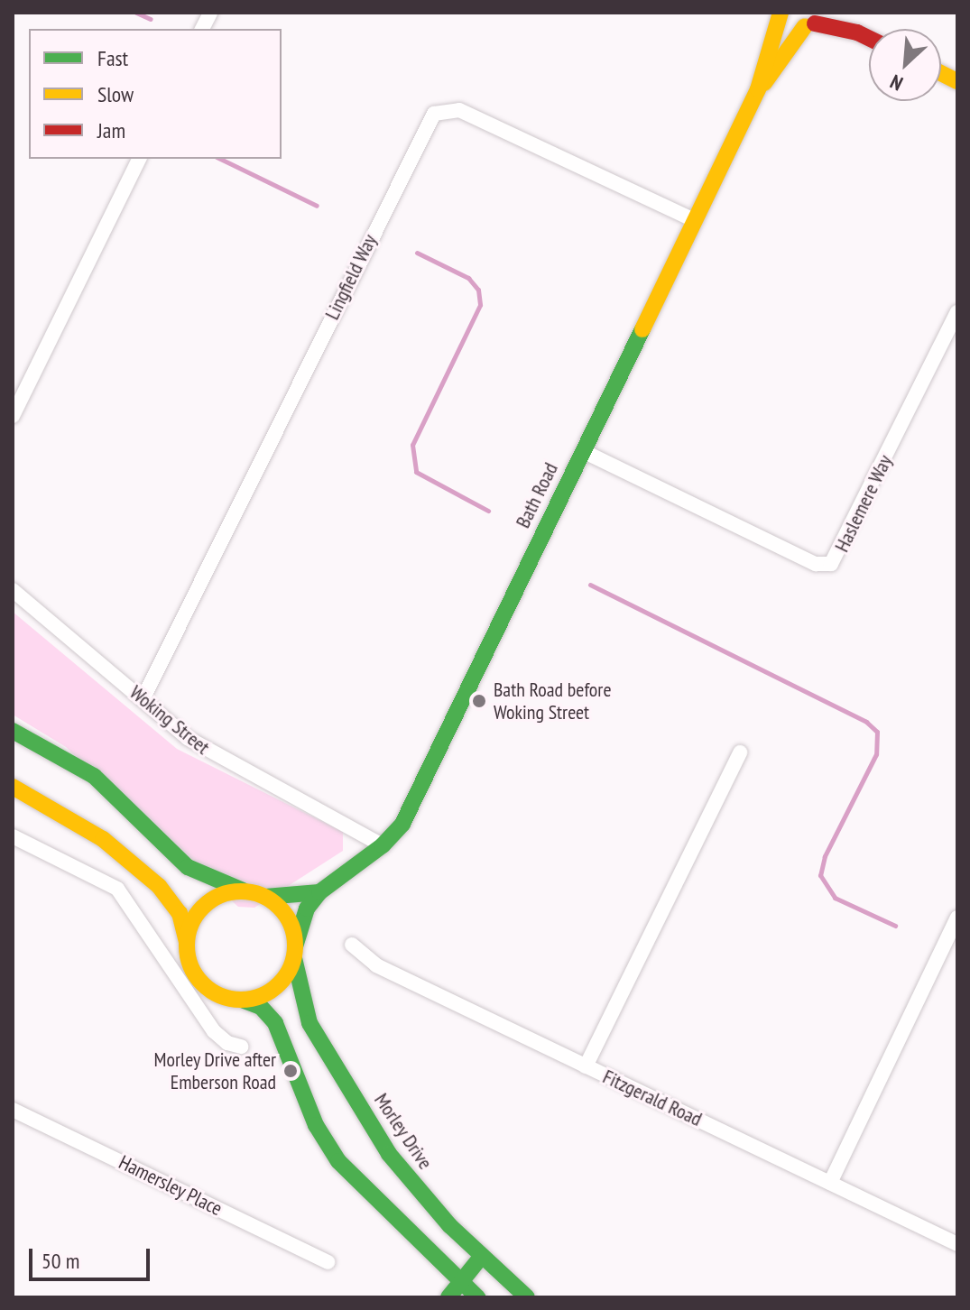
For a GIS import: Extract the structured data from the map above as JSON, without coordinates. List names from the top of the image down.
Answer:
{
  "streets": {
    "main road": ["Bath Road", "Morley Drive"],
    "street": [
      "Lingfield Way",
      "Haslemere Way",
      "Woking Street",
      "Fitzgerald Road",
      "Hamersley Place"
    ]
  },
  "crossings": [
    ["Lingfield Way", "Bath Road"],
    ["Lingfield Way", "Woking Street"],
    ["Bath Road", "Haslemere Way"],
    ["Bath Road", "Woking Street"],
    ["Bath Road", "Morley Drive"]
  ],
  "places": ["Bath Road before Woking Street", "Morley Drive after Emberson Road"],
  "legend": ["Fast", "Slow", "Jam"],
  "scale_bar": "50 m",
  "north": "bottom left"
}
